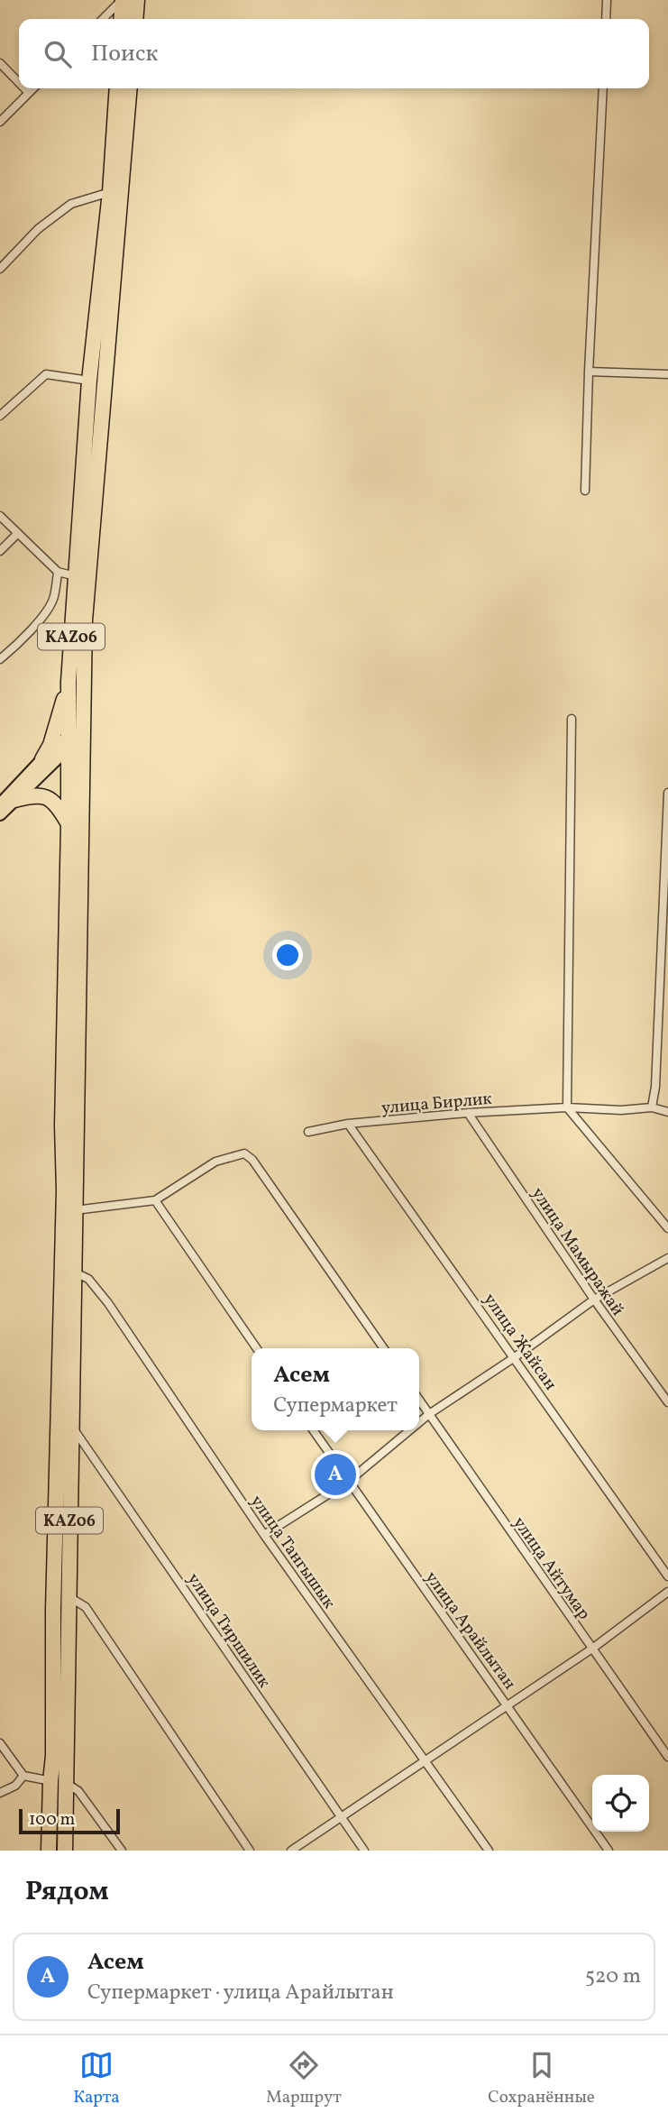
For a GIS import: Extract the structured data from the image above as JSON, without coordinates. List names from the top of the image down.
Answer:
{
  "streets": {
    "highway": ["KАZ06"],
    "street": [
      "улица Бирлик",
      "улица Мамыражай",
      "улица Жайсан",
      "улица Тангышык",
      "улица Айтумар",
      "улица Тиршилик",
      "улица Арайлытан"
    ]
  },
  "crossings": [
    ["KАZ06", "улица Тангышык"],
    ["KАZ06", "улица Тиршилик"],
    ["улица Бирлик", "улица Мамыражай"],
    ["улица Бирлик", "улица Жайсан"]
  ],
  "scale_bar": "100 m",
  "page": {
    "search": "Поиск",
    "popup": ["Асем", "Супермаркет"],
    "pins": "A",
    "scale": "100 m",
    "heading": "Рядом",
    "list": [
      {
        "mark": "A",
        "name": "Асем",
        "note": "Супермаркет · улица Арайлытан",
        "value": "520 m"
      }
    ],
    "nav": ["Карта", "Маршрут", "Сохранённые"]
  }
}
